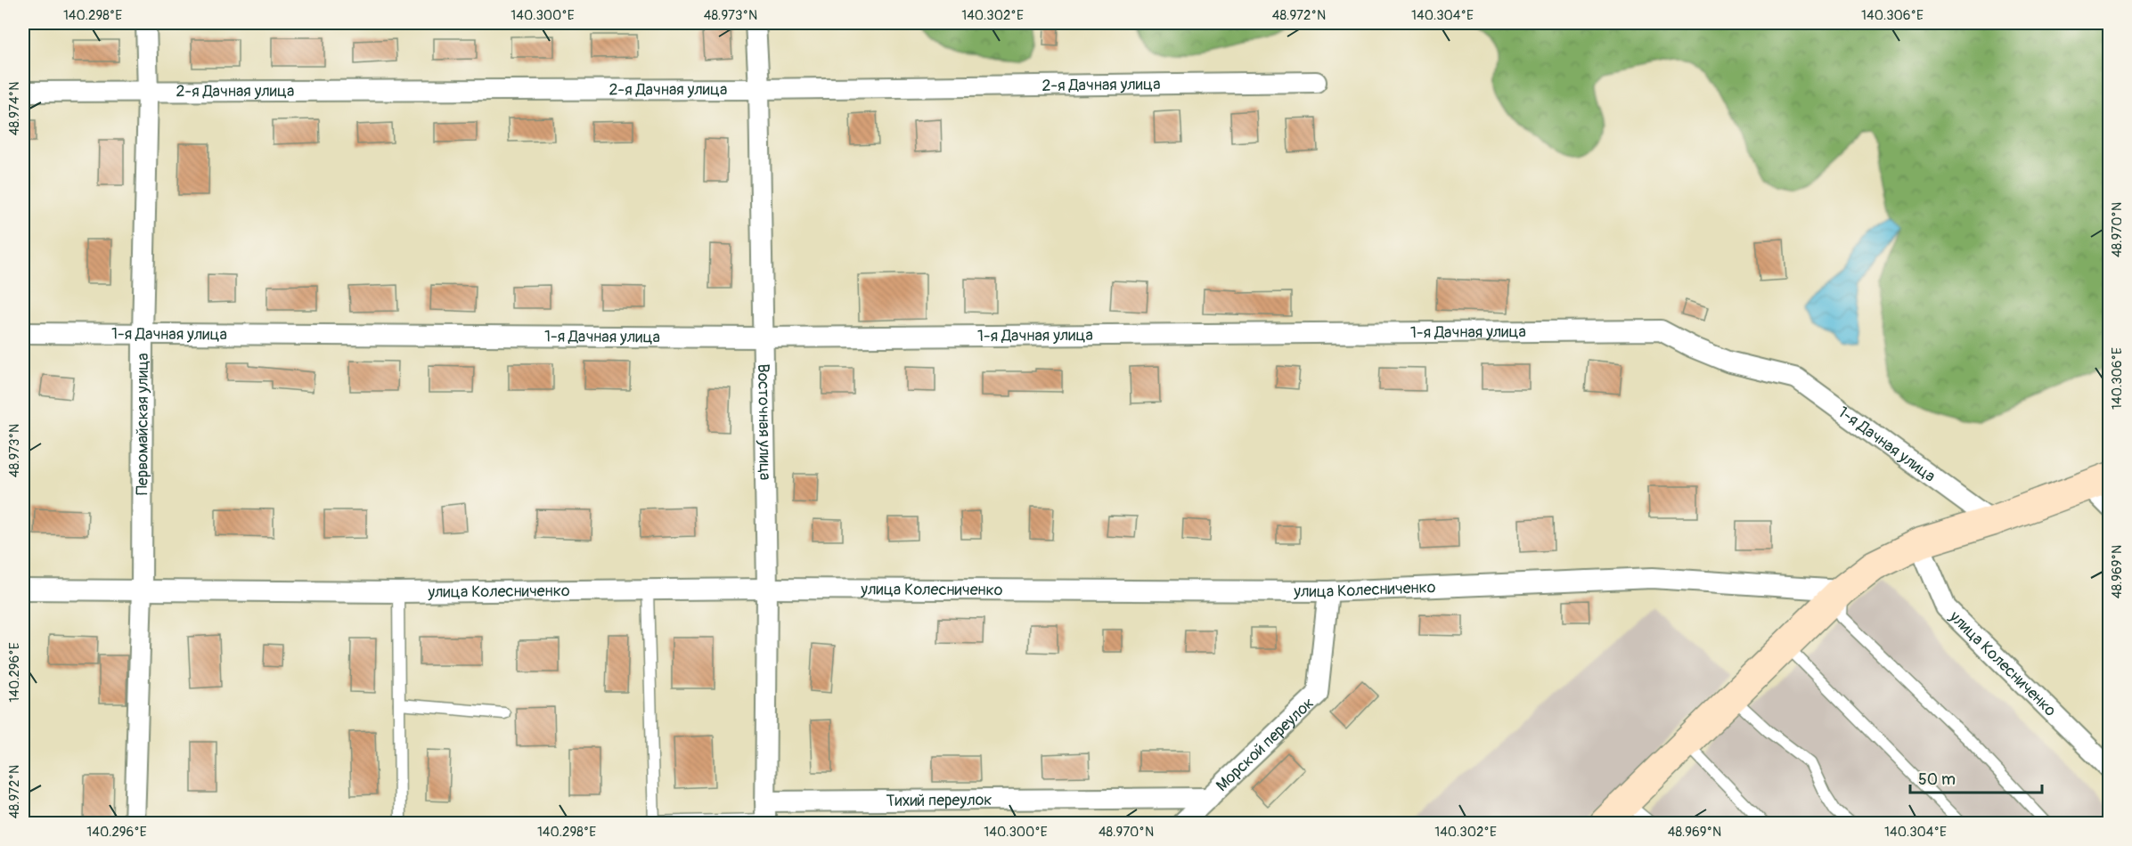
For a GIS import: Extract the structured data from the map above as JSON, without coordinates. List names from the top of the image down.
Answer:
{
  "streets": {
    "street": [
      "2-я Дачная улица",
      "1-я Дачная улица",
      "Первомайская улица",
      "Восточная улица",
      "улица Колесниченко",
      "Морской переулок",
      "Тихий переулок"
    ]
  },
  "crossings": [
    ["2-я Дачная улица", "Первомайская улица"],
    ["2-я Дачная улица", "Восточная улица"],
    ["1-я Дачная улица", "Первомайская улица"],
    ["1-я Дачная улица", "Восточная улица"],
    ["Первомайская улица", "улица Колесниченко"],
    ["Восточная улица", "улица Колесниченко"],
    ["Восточная улица", "Тихий переулок"],
    ["улица Колесниченко", "Морской переулок"],
    ["Морской переулок", "Тихий переулок"]
  ],
  "scale_bar": "50 m",
  "coordinates": [
    "140.298°E",
    "140.300°E",
    "48.973°N",
    "140.302°E",
    "48.972°N",
    "140.304°E",
    "140.306°E",
    "48.974°N",
    "48.970°N",
    "48.969°N",
    "140.296°E"
  ]
}
